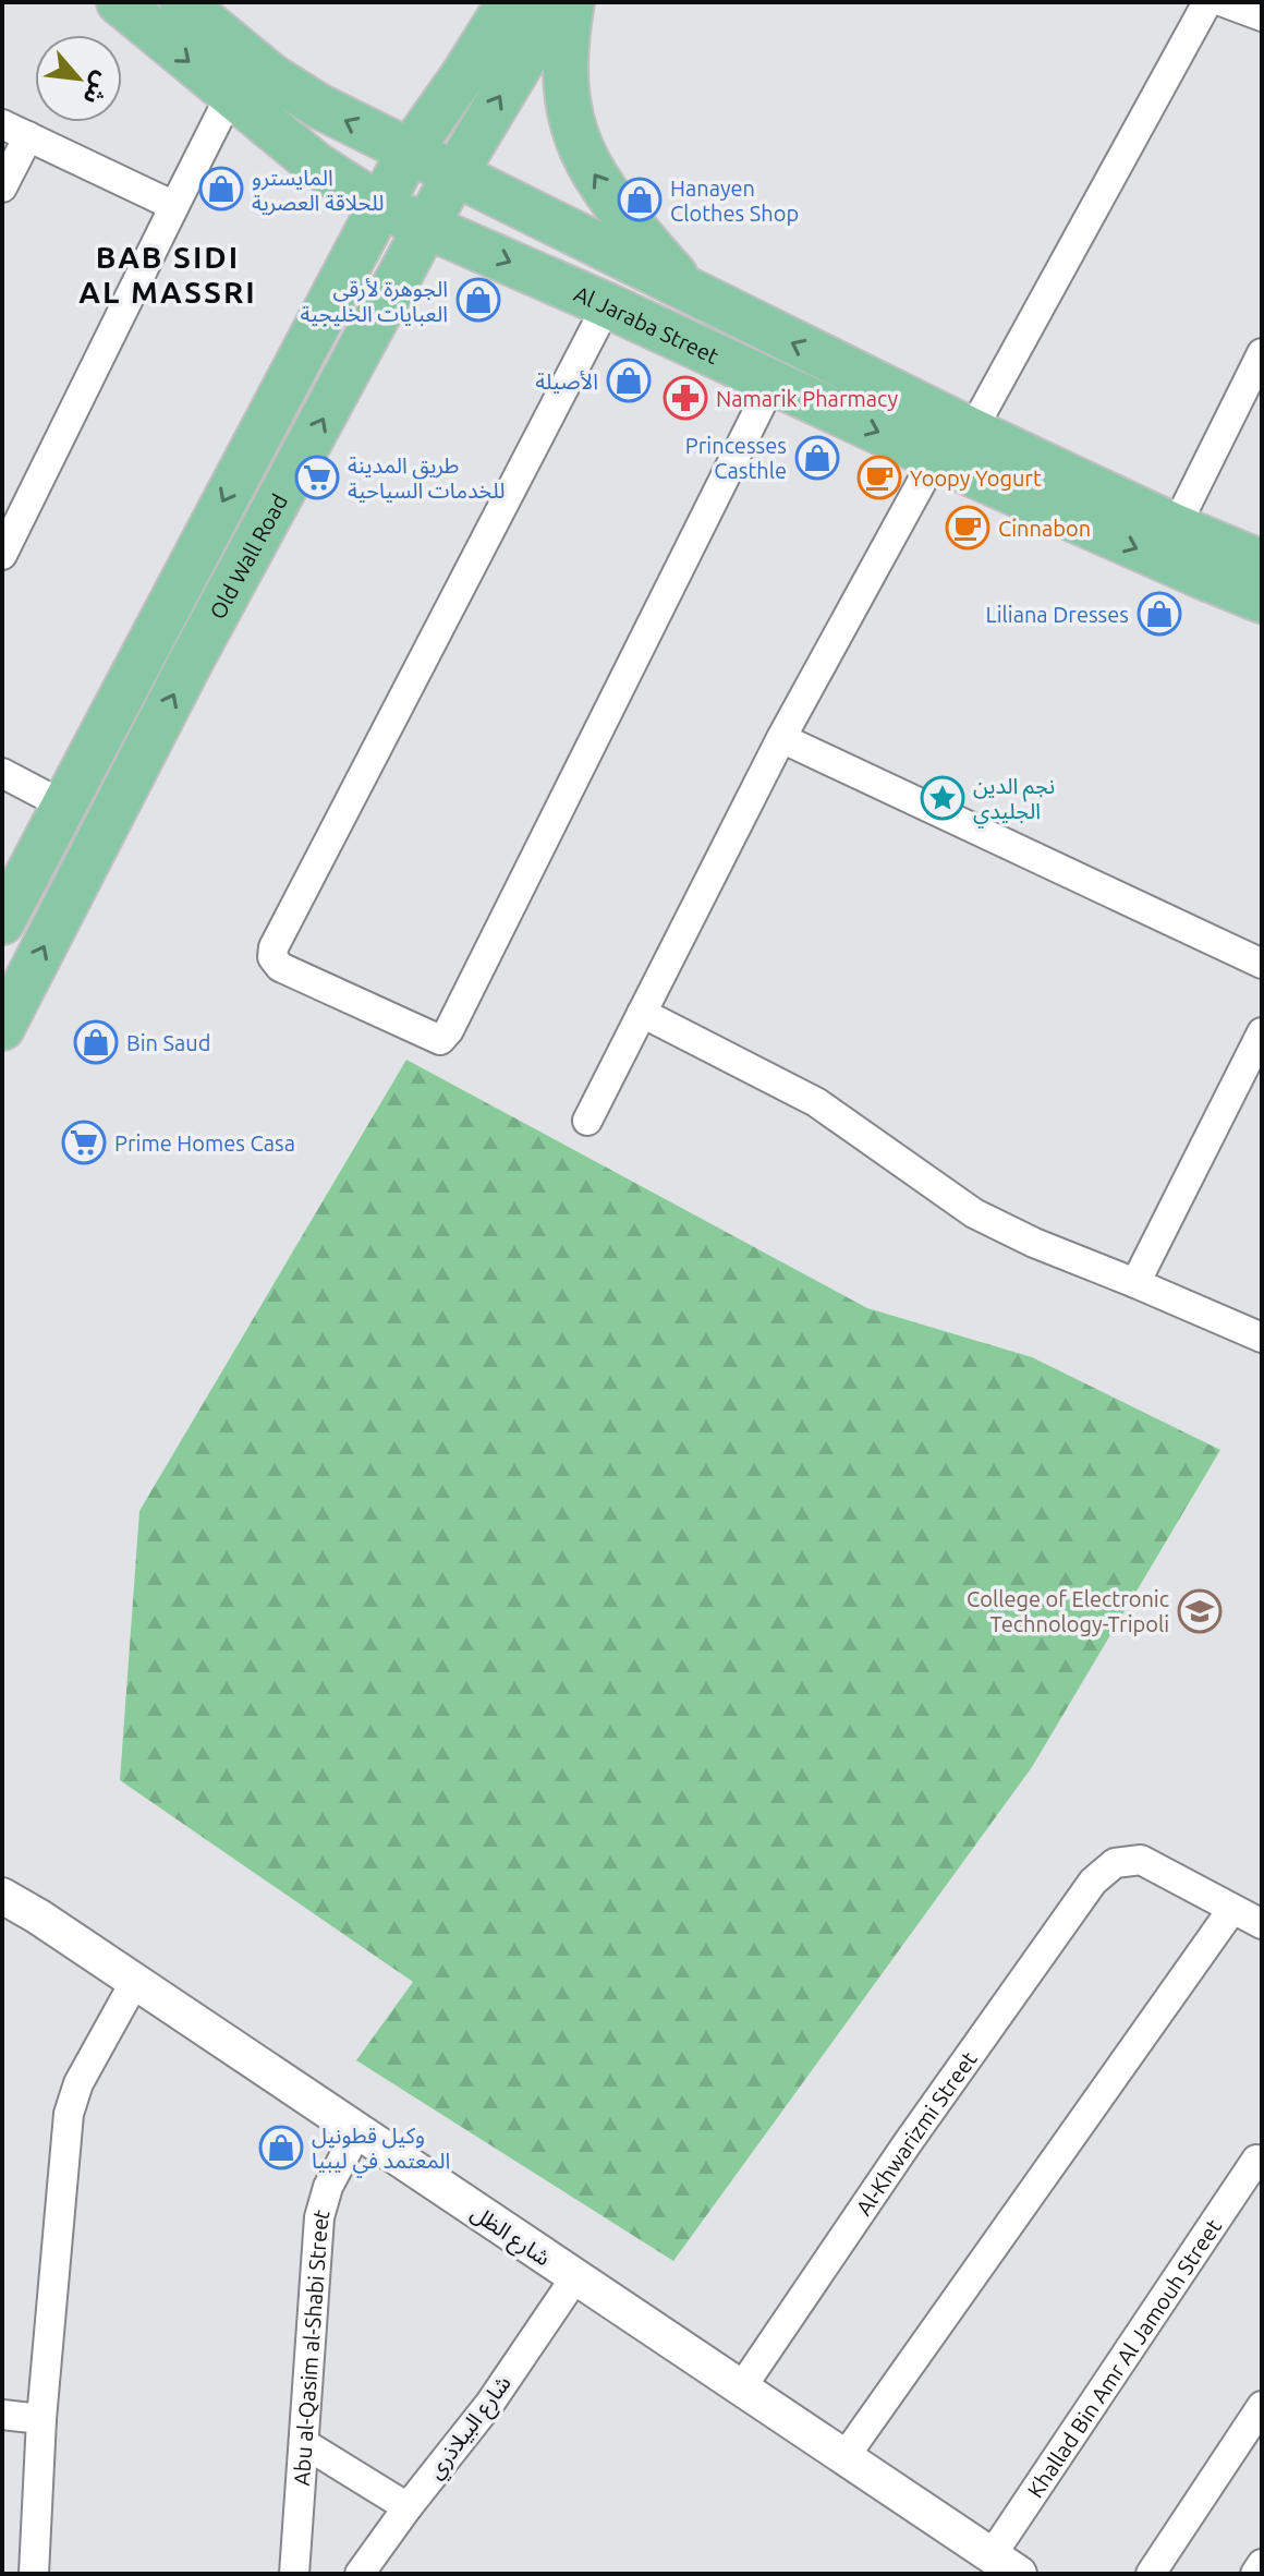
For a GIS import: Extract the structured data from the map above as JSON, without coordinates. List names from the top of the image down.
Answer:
{
  "streets": {
    "main road": ["Al Jaraba Street", "Old Wall Road"],
    "street": [
      "Al-Khwarizmi Street",
      "شارع الظل",
      "Abu al-Qasim al-Shabi Street",
      "Khallad Bin Amr Al Jamouh Street",
      "شارع البيلاذري"
    ]
  },
  "crossings": [
    ["Al Jaraba Street", "Old Wall Road"],
    ["Al-Khwarizmi Street", "شارع الظل"],
    ["شارع الظل", "Abu al-Qasim al-Shabi Street"],
    ["شارع الظل", "Khallad Bin Amr Al Jamouh Street"],
    ["شارع الظل", "شارع البيلاذري"]
  ],
  "districts": ["BAB SIDI AL MASSRI"],
  "places": {
    "shop": [
      "المايسترو للحلاقة العصرية",
      "Hanayen Clothes Shop",
      "الجوهرة لأرقى العبايات الخليجية",
      "الأصيلة",
      "Princesses Casthle",
      "Liliana Dresses",
      "Bin Saud",
      "وكيل قطونيل المعتمد في ليبيا"
    ],
    "pharmacy": ["Namarik Pharmacy"],
    "supermarket": ["طريق المدينة للخدمات السياحية", "Prime Homes Casa"],
    "cafe": ["Yoopy Yogurt", "Cinnabon"],
    "place": ["نجم الدين الجليدي"],
    "school or university": ["College of Electronic Technology-Tripoli"]
  },
  "north": "bottom right"
}
